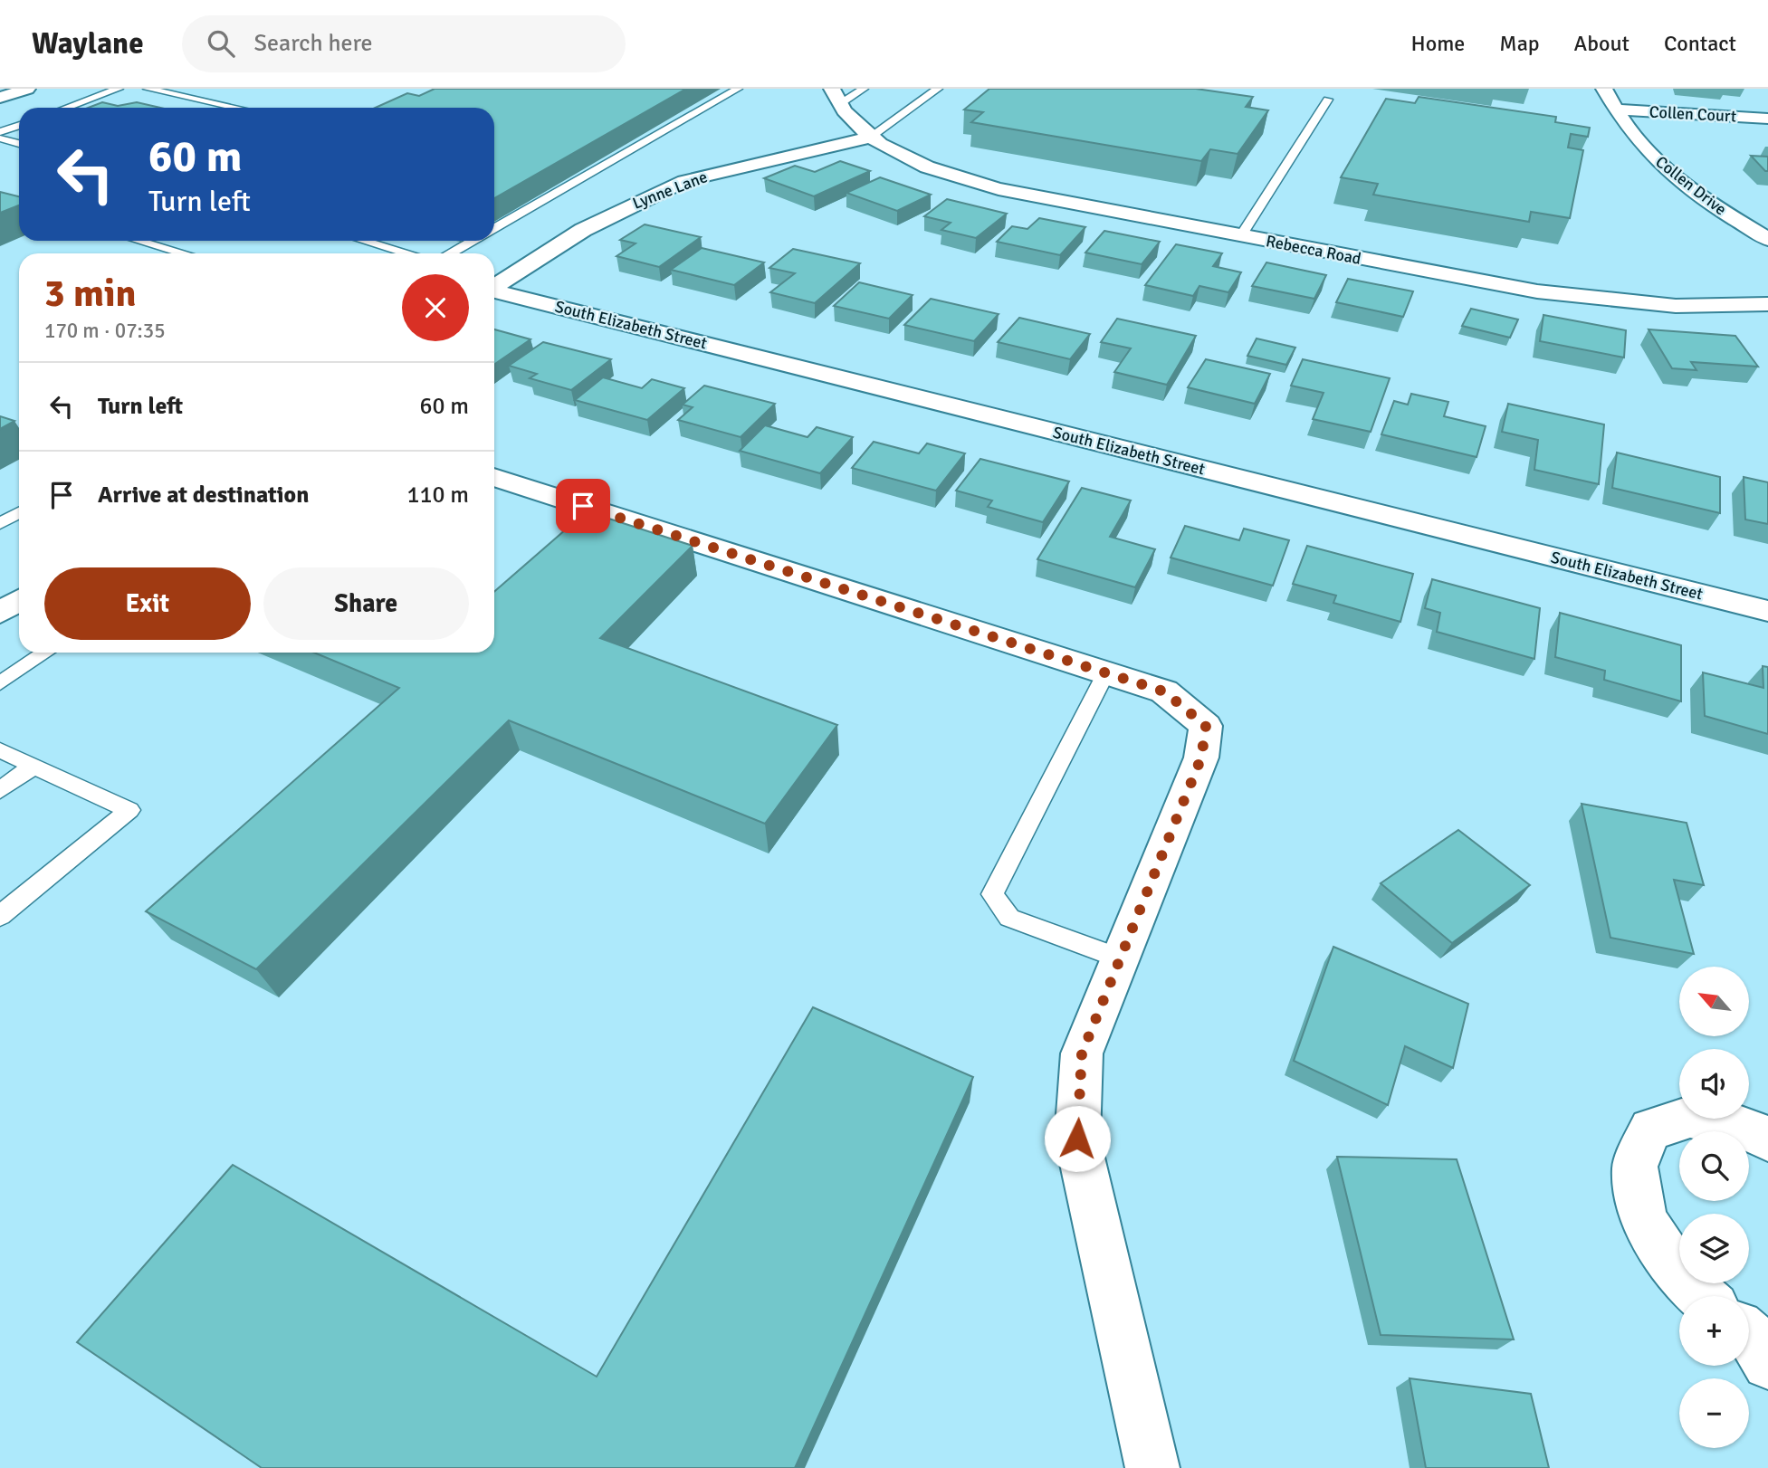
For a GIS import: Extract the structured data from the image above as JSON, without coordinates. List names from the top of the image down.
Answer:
{
  "streets": {
    "street": [
      "Collen Court",
      "Collen Drive",
      "Lynne Lane",
      "Rebecca Road",
      "South Elizabeth Street"
    ]
  },
  "crossings": [
    ["Collen Court", "Collen Drive"],
    ["Lynne Lane", "Rebecca Road"]
  ],
  "north": "top left",
  "page": {
    "header": "Waylane",
    "search": "Search here",
    "nav": [
      "Home",
      "Map",
      "About",
      "Contact"
    ],
    "turn": ["60 m", "Turn left"],
    "heading": ["3 min", "170 m · 07:35"],
    "list": [
      {
        "name": "Turn left",
        "value": "60 m"
      },
      {
        "name": "Arrive at destination",
        "value": "110 m"
      }
    ],
    "buttons": ["Exit", "Share"],
    "map_buttons": ["+", "−"]
  }
}
